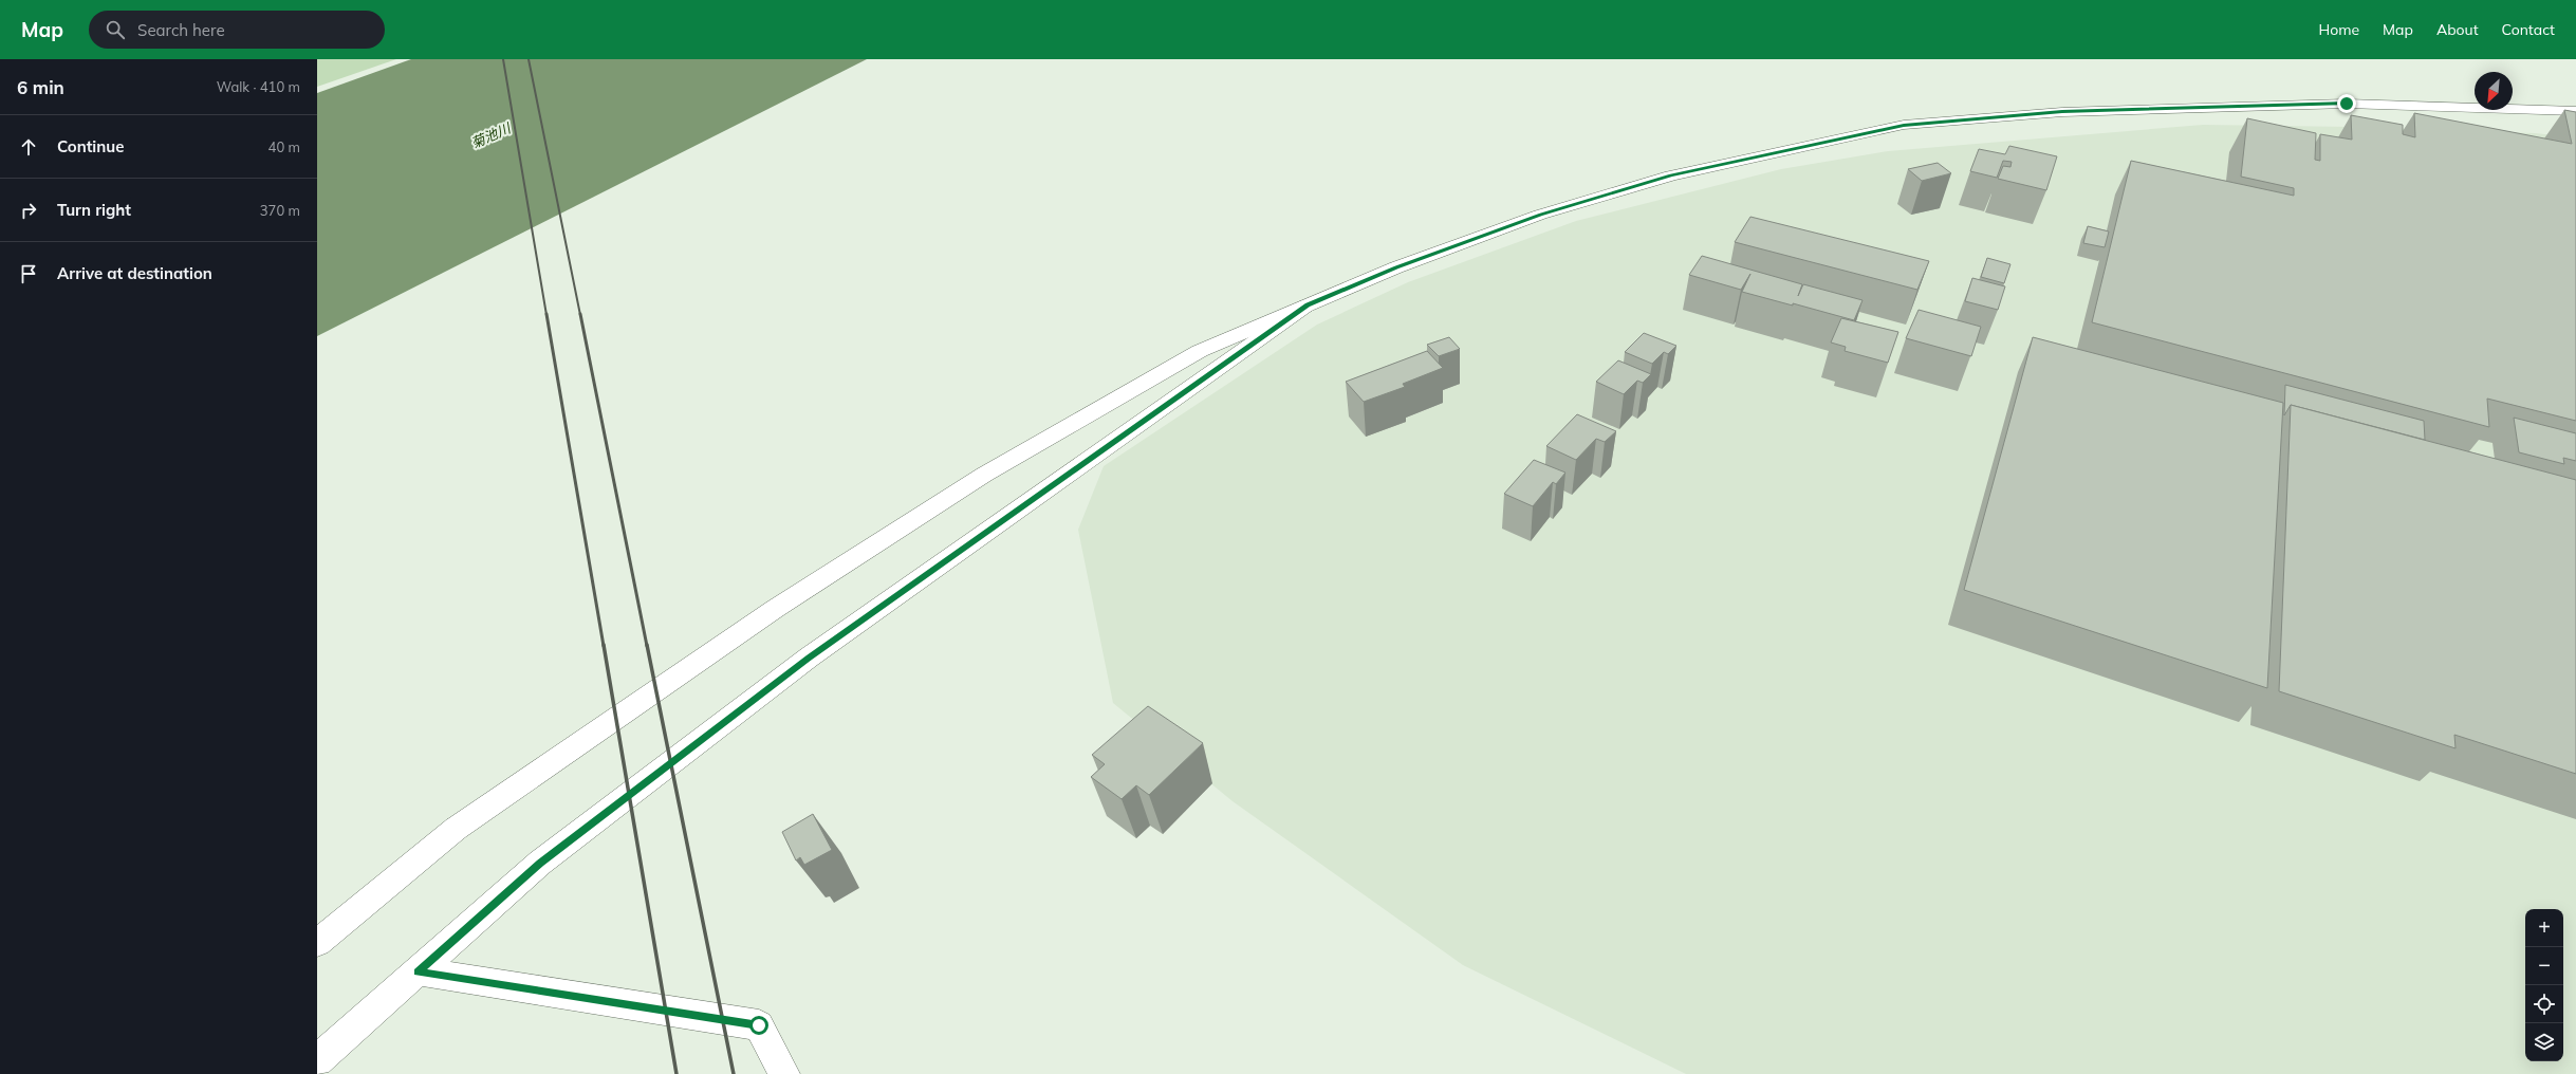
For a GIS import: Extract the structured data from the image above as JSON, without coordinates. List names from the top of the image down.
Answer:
{
  "water": ["菊池川"],
  "north": "bottom left",
  "page": {
    "header": "Map",
    "search": "Search here",
    "nav": [
      "Home",
      "Map",
      "About",
      "Contact"
    ],
    "heading": ["6 min", "Walk · 410 m"],
    "list": [
      ["Continue", "40 m"],
      ["Turn right", "370 m"],
      "Arrive at destination"
    ],
    "map_buttons": ["+", "−"]
  }
}
